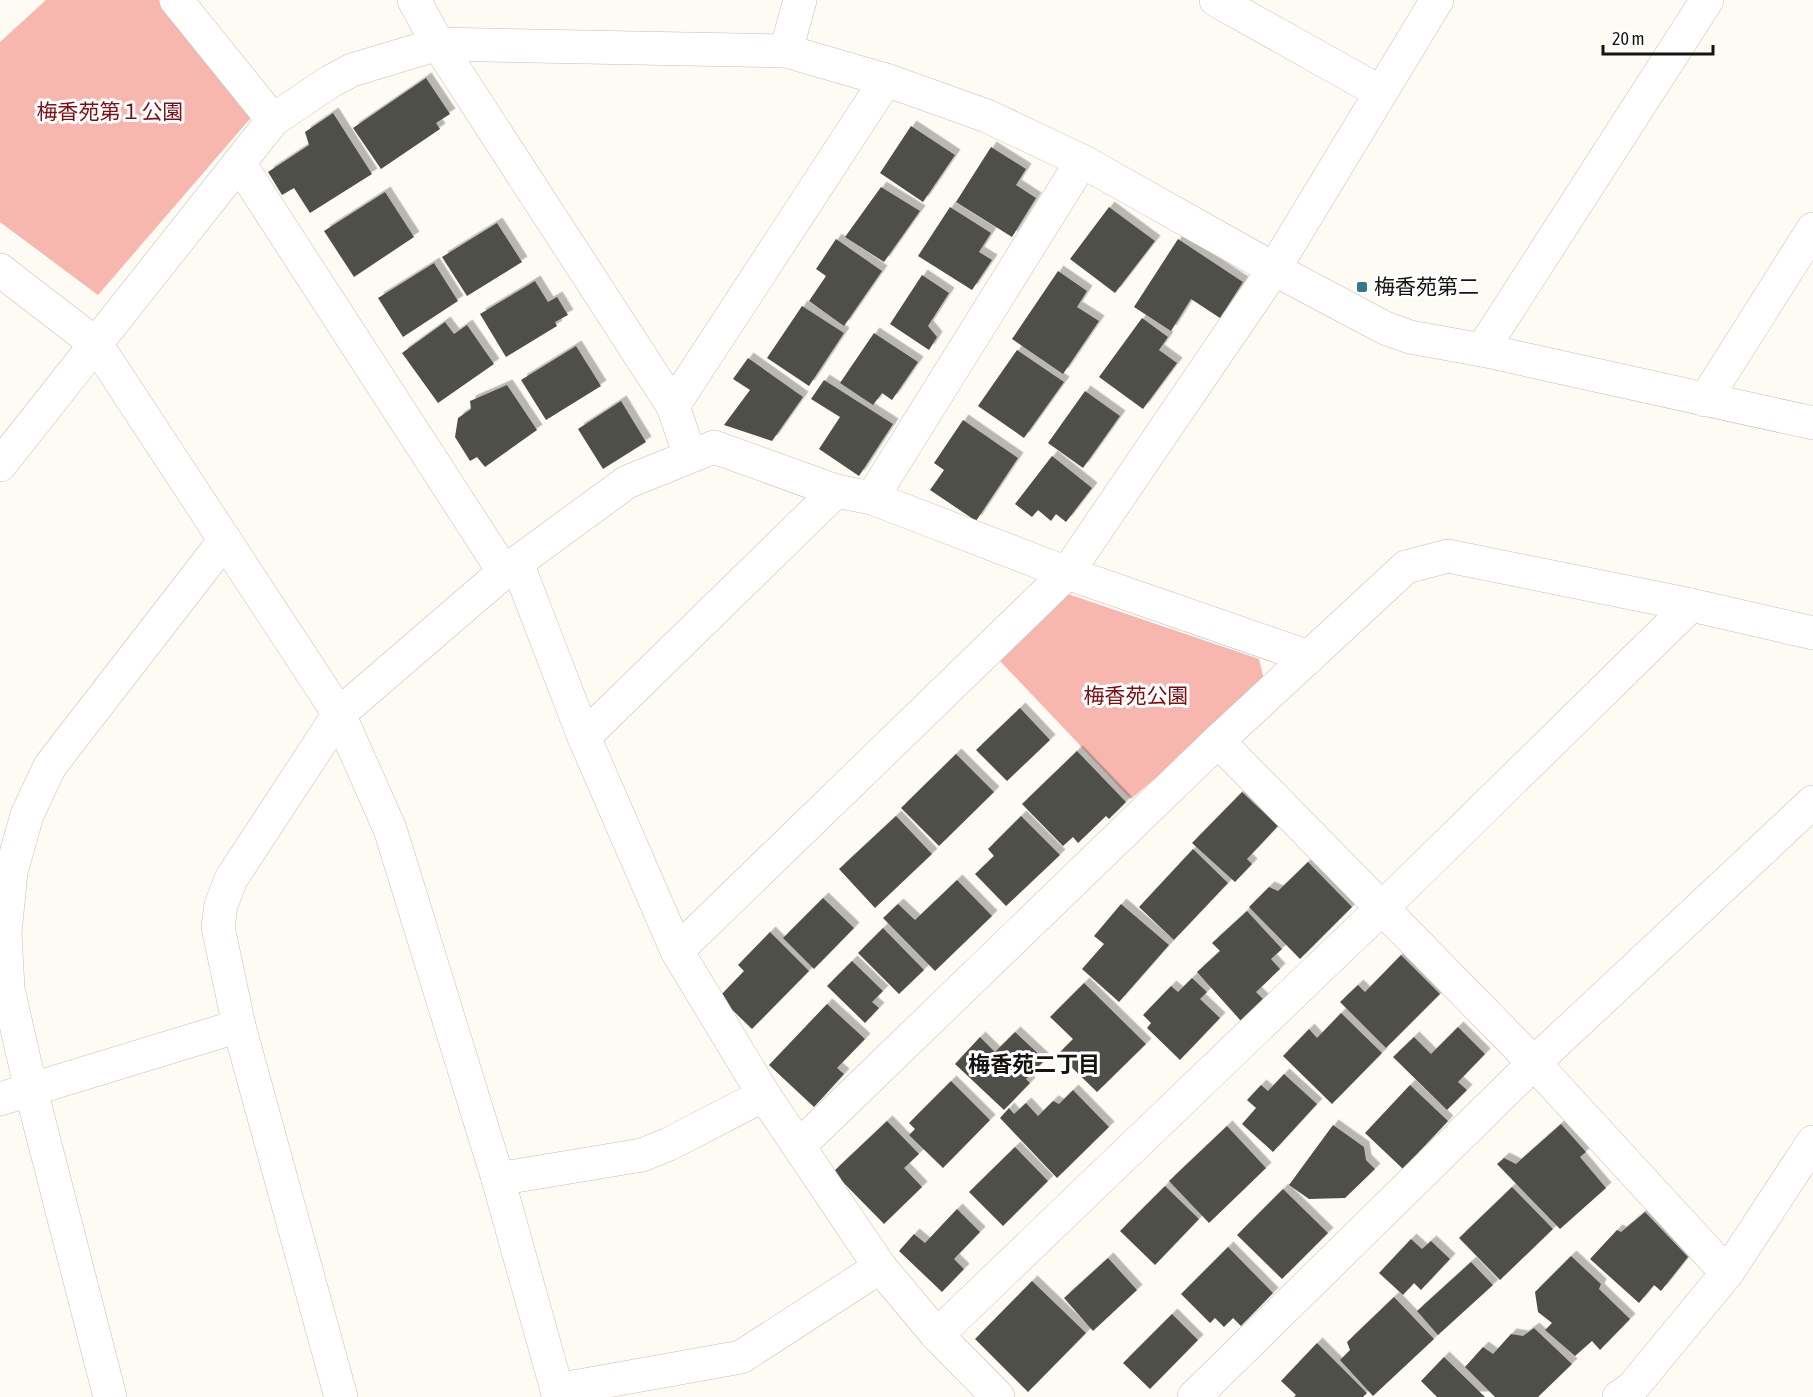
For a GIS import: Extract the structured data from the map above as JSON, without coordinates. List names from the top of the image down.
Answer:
{
  "districts": ["梅香苑二丁目"],
  "parks": ["梅香苑第１公園", "梅香苑公園"],
  "places": {
    "transit": ["梅香苑第二"]
  },
  "scale_bar": "20 m"
}
